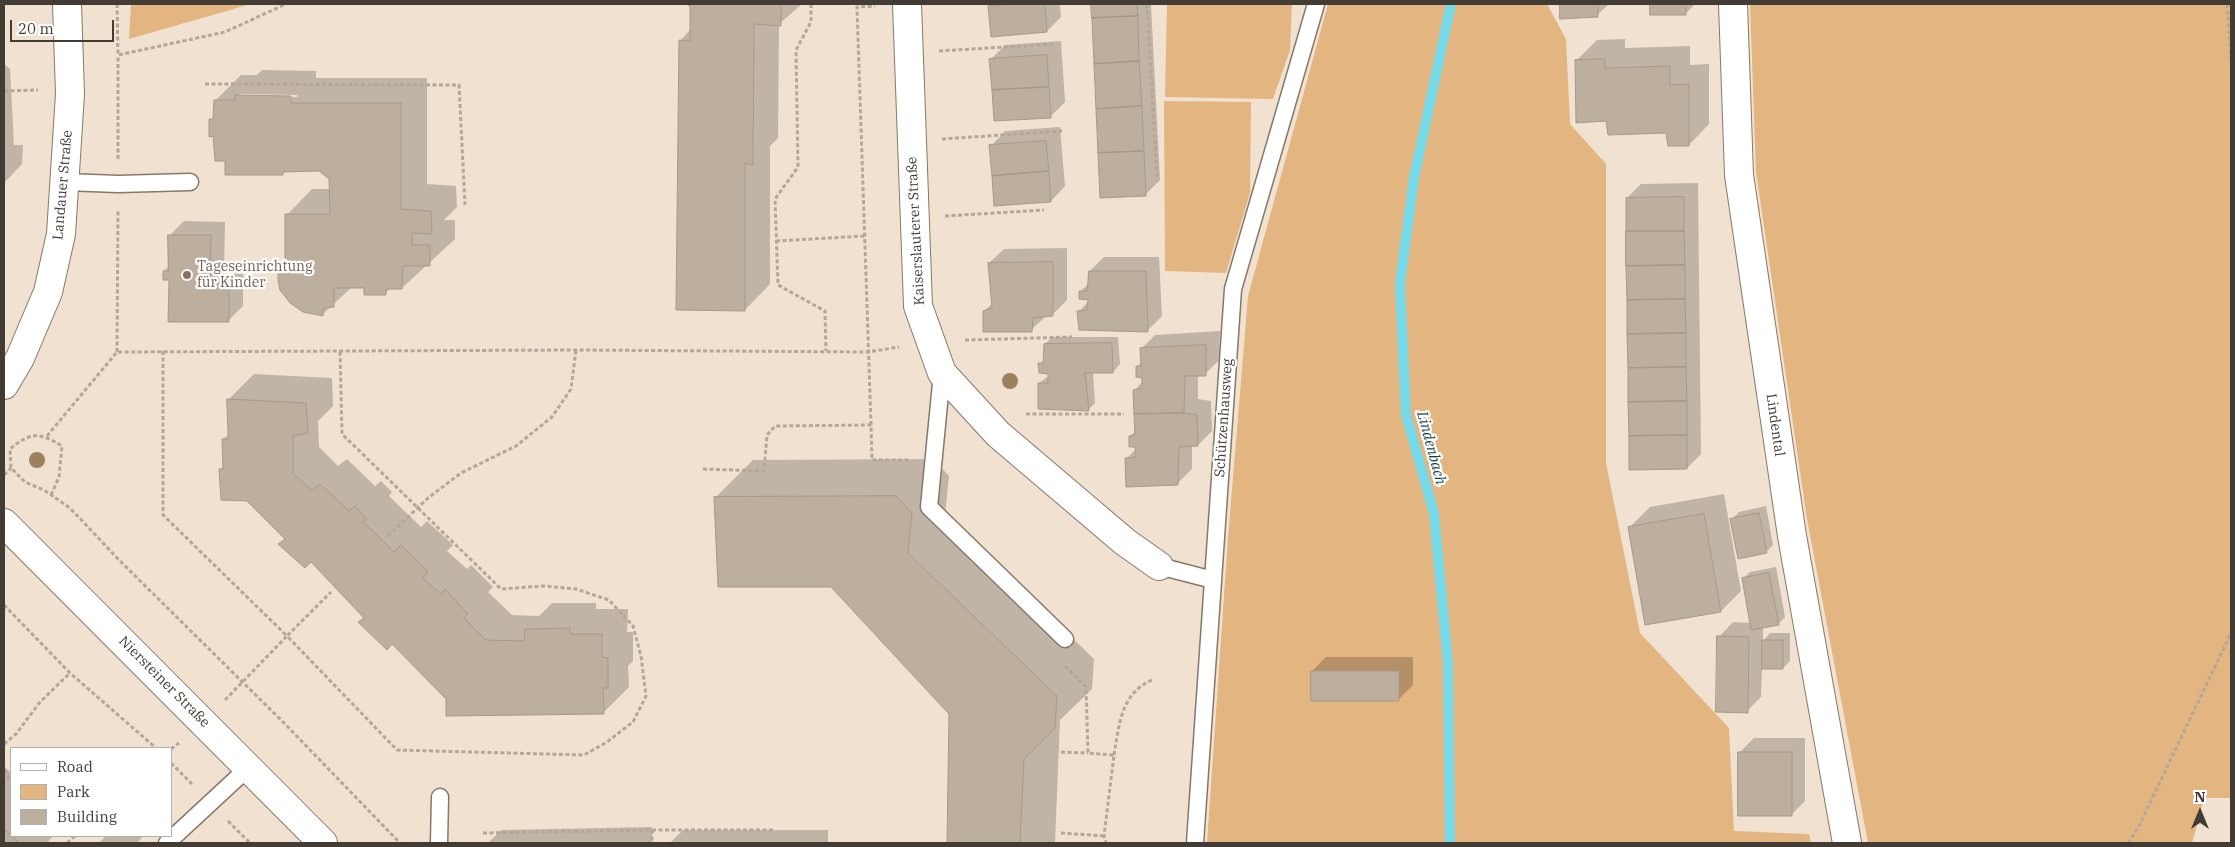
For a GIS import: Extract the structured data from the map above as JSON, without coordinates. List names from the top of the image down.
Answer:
{
  "streets": {
    "street": [
      "Landauer Straße",
      "Kaiserslauterer Straße",
      "Lindental",
      "Niersteiner Straße"
    ],
    "lane": ["Schützenhausweg"]
  },
  "water": ["Lindenbach"],
  "places": ["Tageseinrichtung für Kinder"],
  "legend": ["Road", "Park", "Building"],
  "scale_bar": "20 m",
  "north": "top"
}
